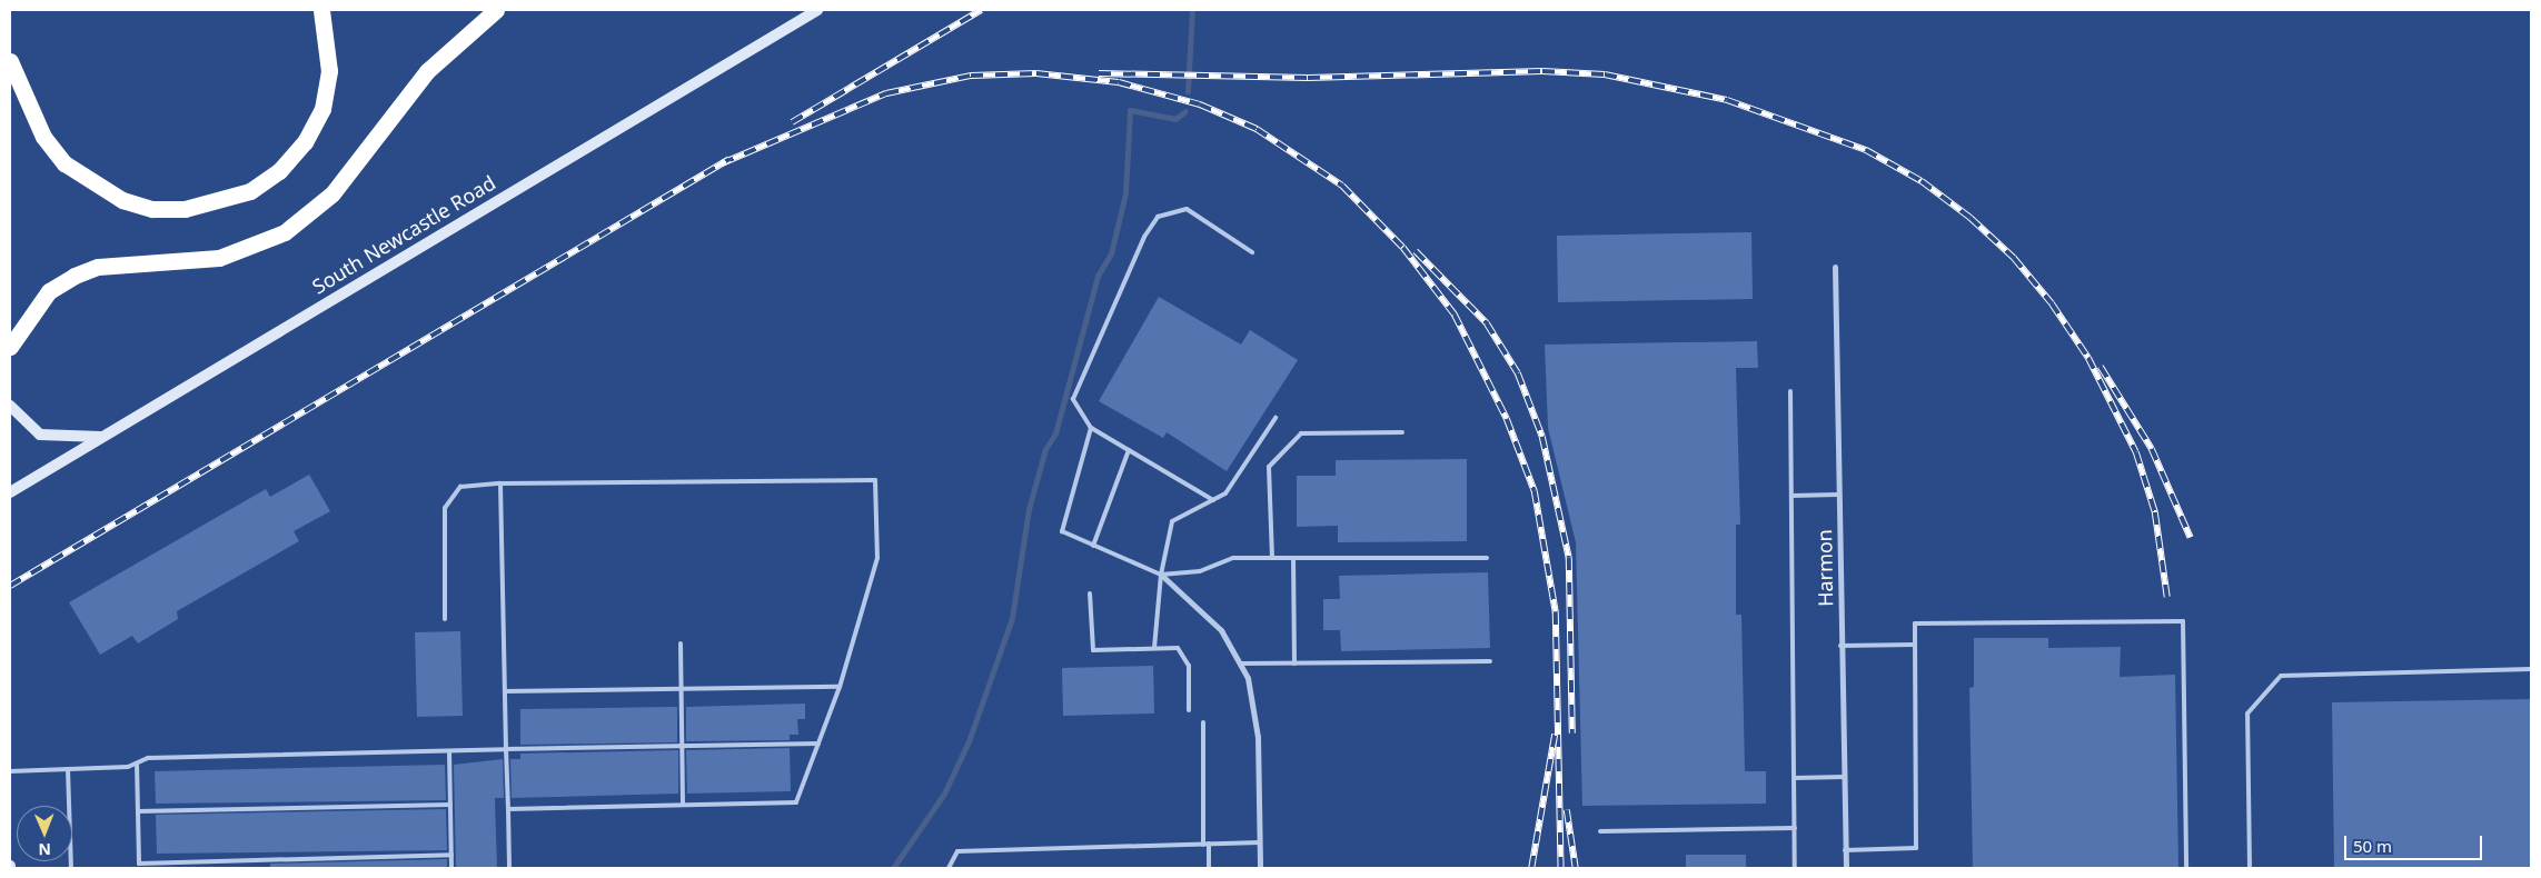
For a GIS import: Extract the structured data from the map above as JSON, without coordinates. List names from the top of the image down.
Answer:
{
  "streets": {
    "street": ["South Newcastle Road", "Harmon"]
  },
  "scale_bar": "50 m",
  "north": "bottom"
}
